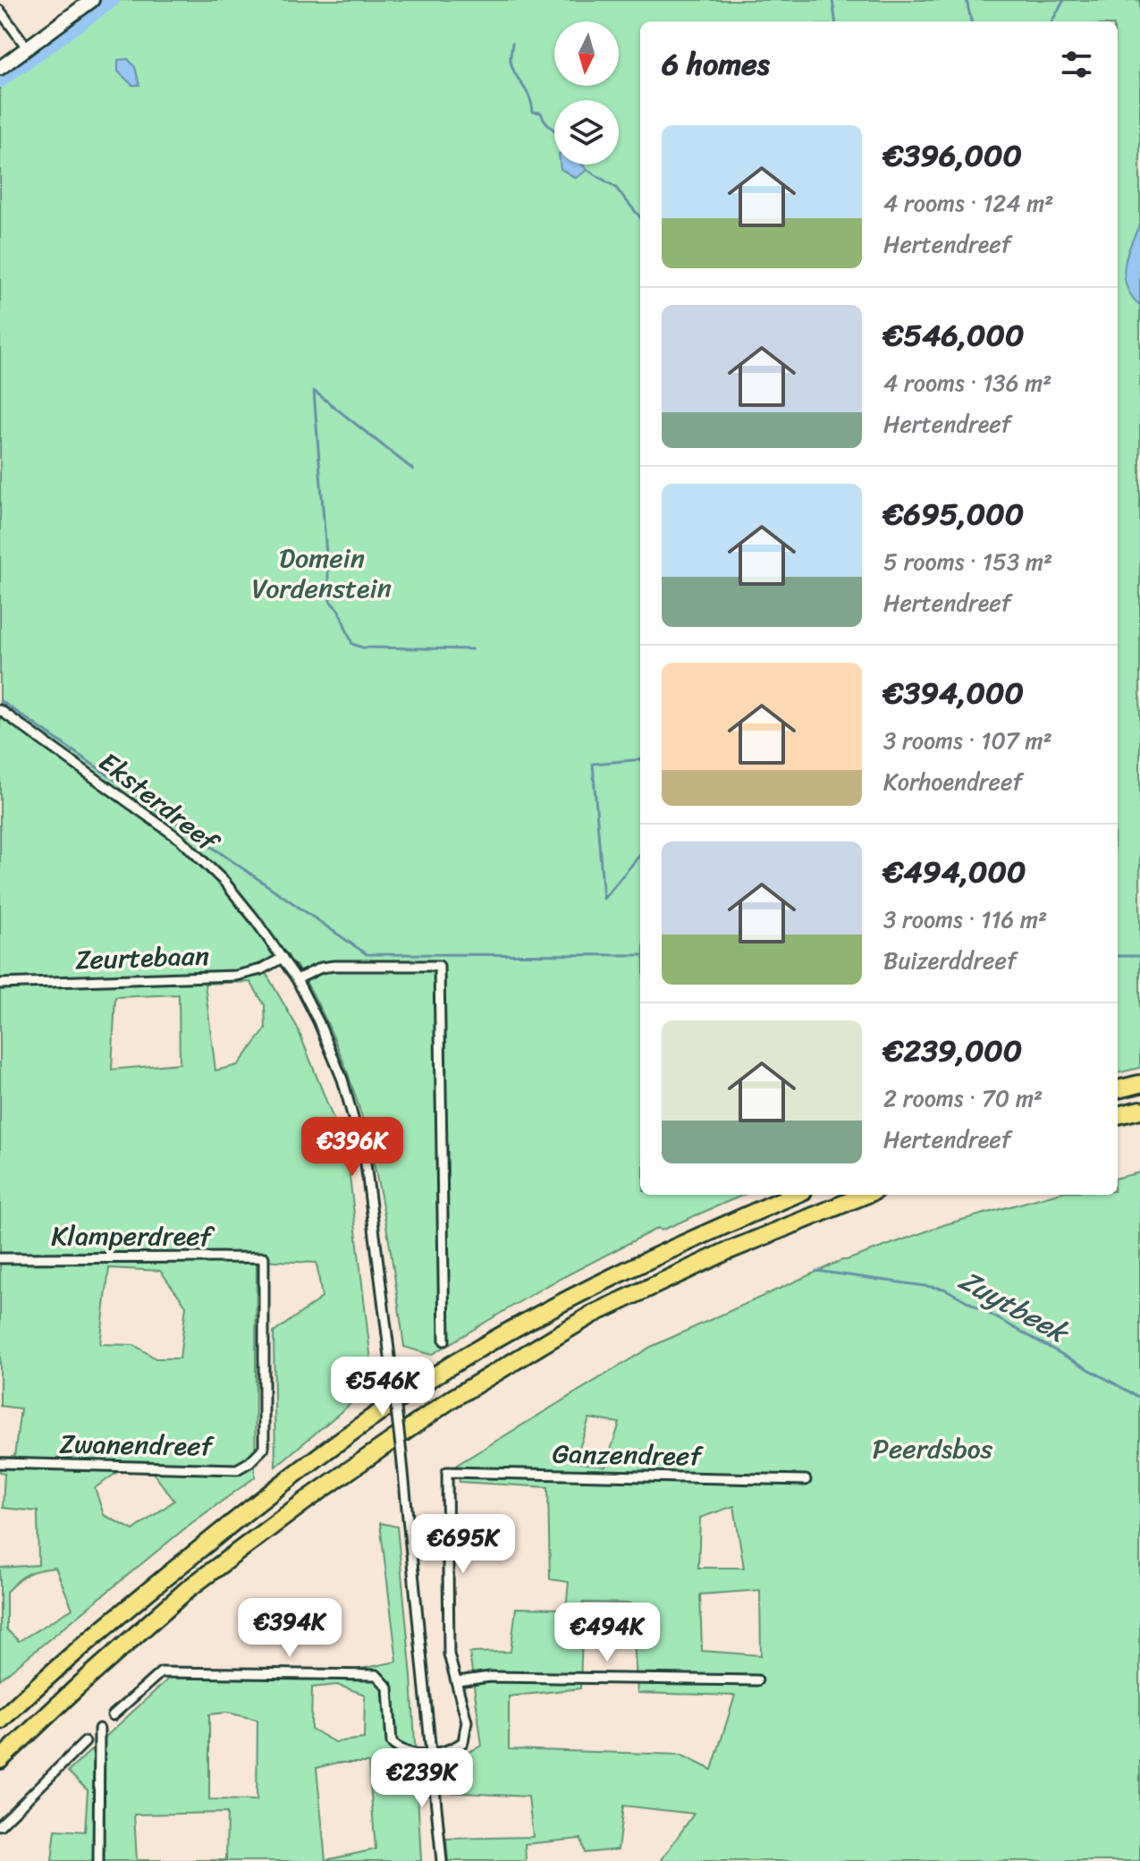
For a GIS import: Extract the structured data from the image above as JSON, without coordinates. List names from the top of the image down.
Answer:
{
  "streets": {
    "street": [
      "Eksterdreef",
      "Zeurtebaan",
      "Klamperdreef",
      "Zwanendreef",
      "Ganzendreef"
    ]
  },
  "crossings": [
    ["Eksterdreef", "Zeurtebaan"],
    ["Klamperdreef", "Zwanendreef"]
  ],
  "water": ["Zuytbeek"],
  "parks": ["Domein Vordenstein", "Peerdsbos"],
  "north": "bottom",
  "page": {
    "heading": "6 homes",
    "list": [
      {
        "name": "€396,000",
        "note": "4 rooms · 124 m² · Hertendreef"
      },
      {
        "name": "€546,000",
        "note": "4 rooms · 136 m² · Hertendreef"
      },
      {
        "name": "€695,000",
        "note": "5 rooms · 153 m² · Hertendreef"
      },
      {
        "name": "€394,000",
        "note": "3 rooms · 107 m² · Korhoendreef"
      },
      {
        "name": "€494,000",
        "note": "3 rooms · 116 m² · Buizerddreef"
      },
      {
        "name": "€239,000",
        "note": "2 rooms · 70 m² · Hertendreef"
      }
    ],
    "price": [
      "€396K",
      "€546K",
      "€695K",
      "€394K",
      "€494K",
      "€239K"
    ]
  }
}
